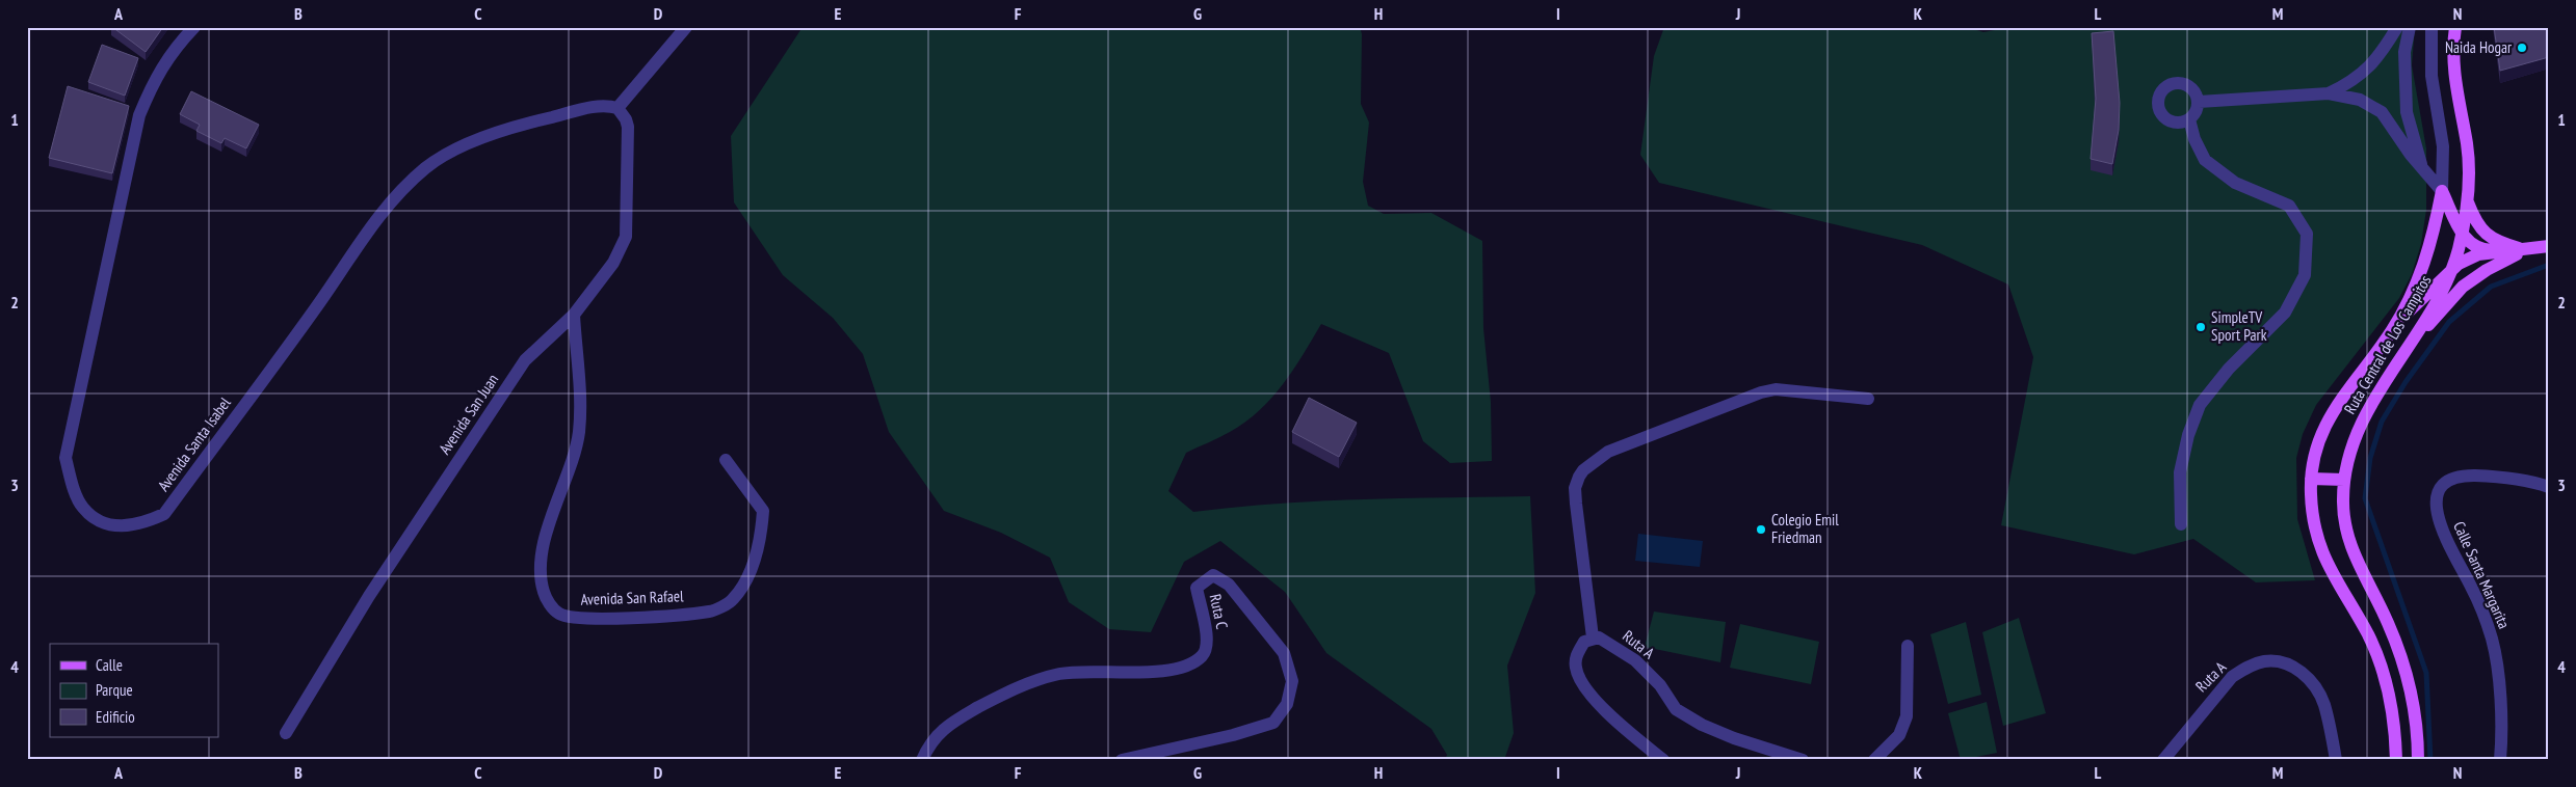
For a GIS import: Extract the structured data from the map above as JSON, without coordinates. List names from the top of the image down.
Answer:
{
  "streets": {
    "main road": ["Ruta Central de Los Campitos"],
    "street": [
      "Avenida San Juan",
      "Avenida Santa Isabel",
      "Calle Santa Margarita",
      "Avenida San Rafael",
      "Ruta C",
      "Ruta A"
    ]
  },
  "crossings": [
    ["Avenida San Juan", "Avenida Santa Isabel"],
    ["Avenida San Juan", "Avenida San Rafael"]
  ],
  "places": ["Naida Hogar", "SimpleTV Sport Park", "Colegio Emil Friedman"],
  "legend": ["Calle", "Parque", "Edificio"],
  "grid": {
    "columns": [
      "A",
      "B",
      "C",
      "D",
      "E",
      "F",
      "G",
      "H",
      "I",
      "J",
      "K",
      "L",
      "M",
      "N"
    ],
    "rows": [
      "1",
      "2",
      "3",
      "4"
    ]
  }
}
